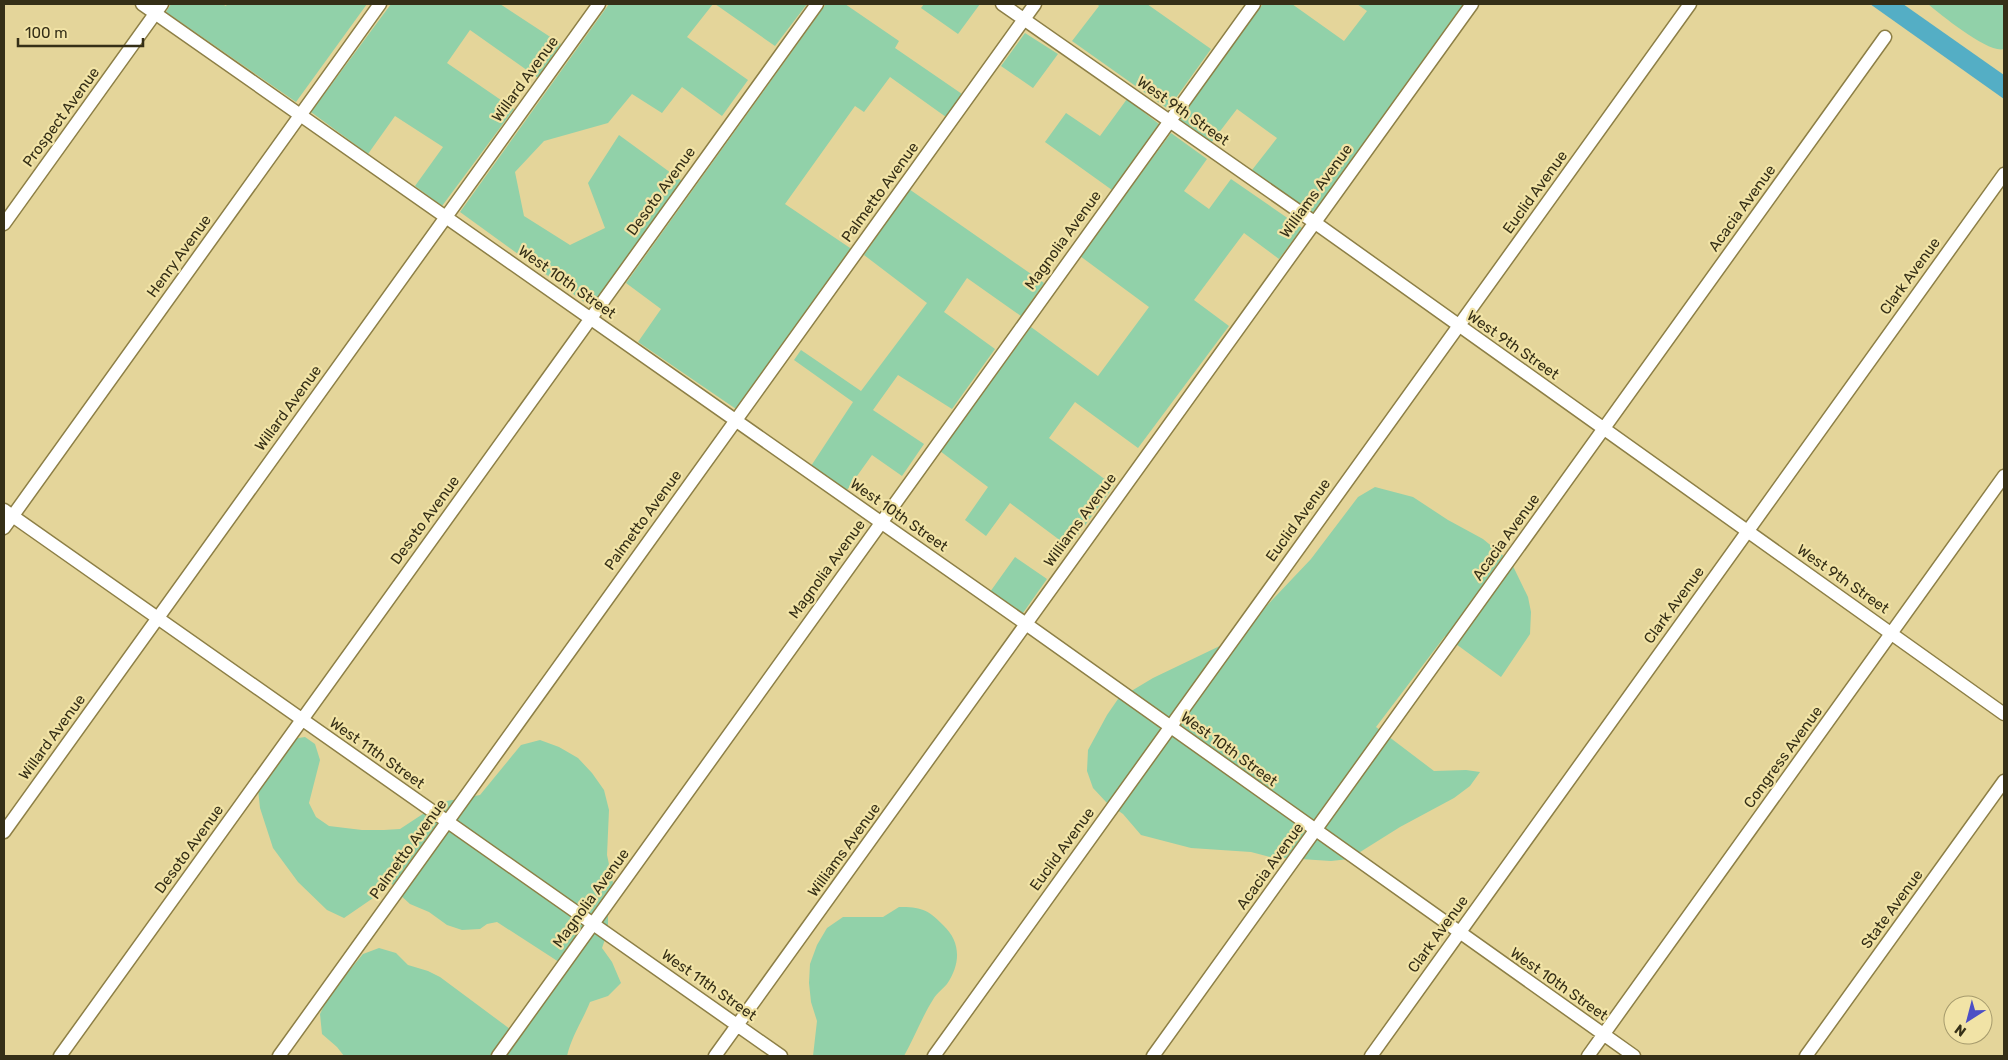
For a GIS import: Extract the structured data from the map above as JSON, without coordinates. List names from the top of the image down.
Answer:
{
  "streets": {
    "street": [
      "Willard Avenue",
      "West 9th Street",
      "Prospect Avenue",
      "Desoto Avenue",
      "Williams Avenue",
      "Palmetto Avenue",
      "Euclid Avenue",
      "Acacia Avenue",
      "Magnolia Avenue",
      "Henry Avenue",
      "Clark Avenue",
      "West 10th Street",
      "West 11th Street",
      "Congress Avenue",
      "State Avenue"
    ]
  },
  "crossings": [
    ["Willard Avenue", "West 10th Street"],
    ["Willard Avenue", "West 11th Street"],
    ["West 9th Street", "Williams Avenue"],
    ["West 9th Street", "Palmetto Avenue"],
    ["West 9th Street", "Euclid Avenue"],
    ["West 9th Street", "Acacia Avenue"],
    ["West 9th Street", "Magnolia Avenue"],
    ["West 9th Street", "Clark Avenue"],
    ["West 9th Street", "Congress Avenue"],
    ["Prospect Avenue", "West 10th Street"],
    ["Desoto Avenue", "West 10th Street"],
    ["Desoto Avenue", "West 11th Street"],
    ["Williams Avenue", "West 10th Street"],
    ["Williams Avenue", "West 11th Street"],
    ["Palmetto Avenue", "West 10th Street"],
    ["Palmetto Avenue", "West 11th Street"],
    ["Euclid Avenue", "West 10th Street"],
    ["Acacia Avenue", "West 10th Street"],
    ["Magnolia Avenue", "West 10th Street"],
    ["Magnolia Avenue", "West 11th Street"],
    ["Henry Avenue", "West 10th Street"],
    ["Henry Avenue", "West 11th Street"],
    ["Clark Avenue", "West 10th Street"],
    ["West 10th Street", "Congress Avenue"]
  ],
  "scale_bar": "100 m",
  "north": "bottom left"
}
